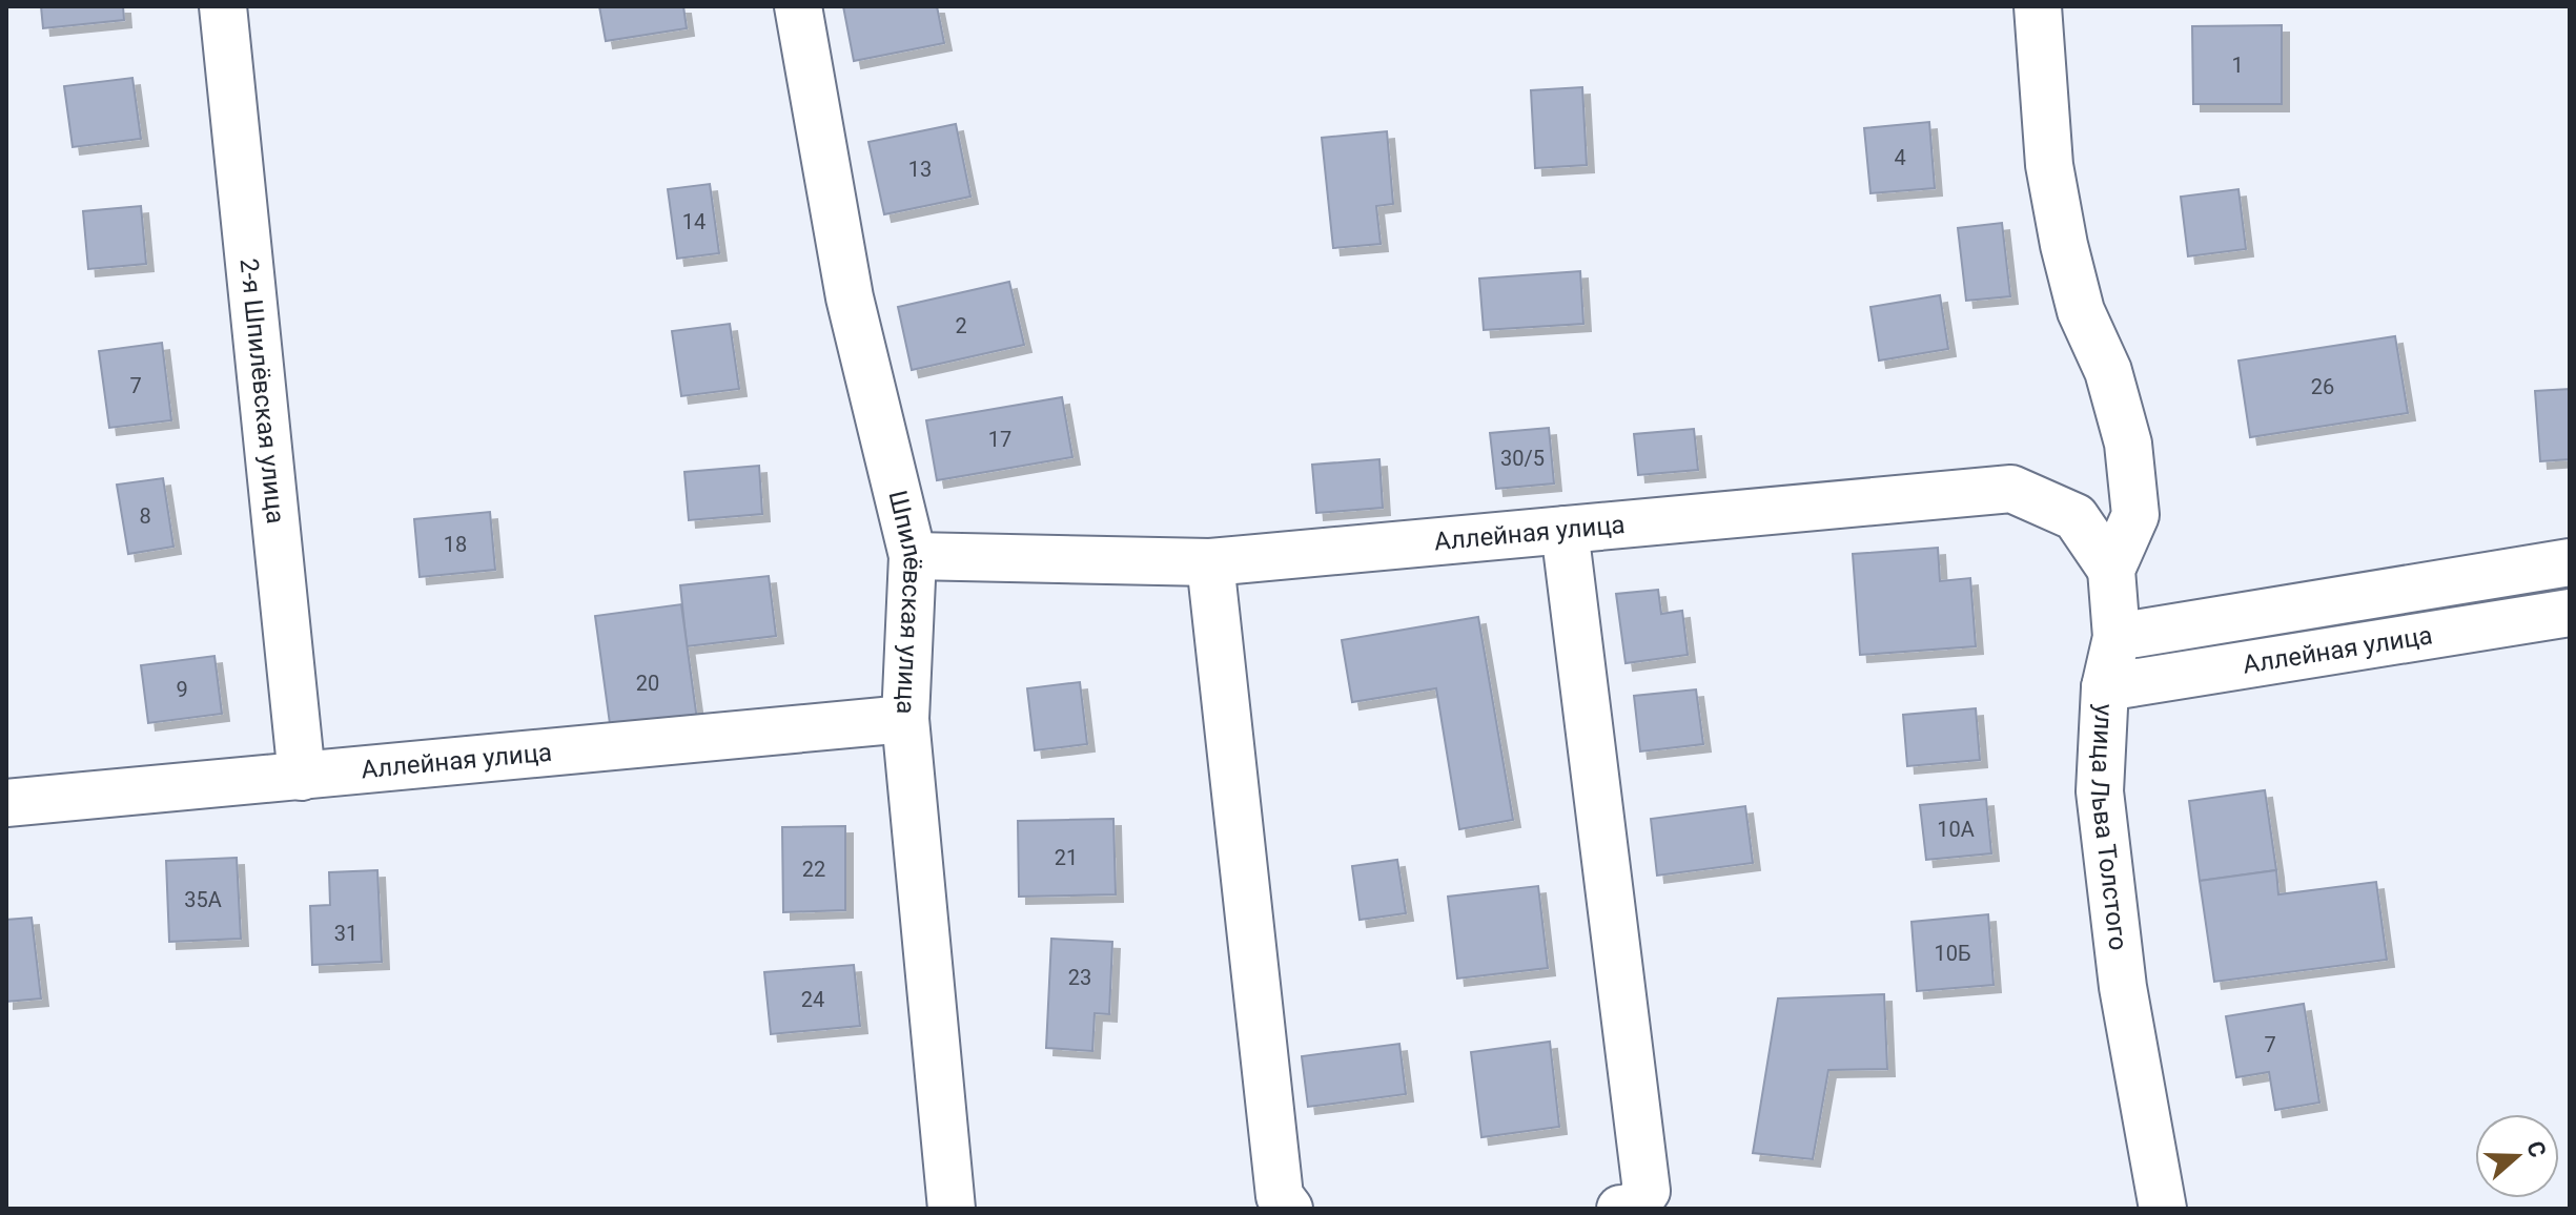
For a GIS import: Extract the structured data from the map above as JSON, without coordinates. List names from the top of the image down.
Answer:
{
  "streets": {
    "street": [
      "2-я Шпилёвская улица",
      "Аллейная улица",
      "Шпилёвская улица",
      "улица Льва Толстого"
    ]
  },
  "crossings": [
    ["2-я Шпилёвская улица", "Аллейная улица"],
    ["Аллейная улица", "Шпилёвская улица"],
    ["Аллейная улица", "улица Льва Толстого"]
  ],
  "house_numbers": [
    "1",
    "4",
    "13",
    "14",
    "2",
    "7",
    "26",
    "17",
    "30/5",
    "8",
    "18",
    "20",
    "9",
    "10А",
    "21",
    "22",
    "35А",
    "31",
    "10Б",
    "23",
    "24",
    "7"
  ],
  "north": "right"
}
